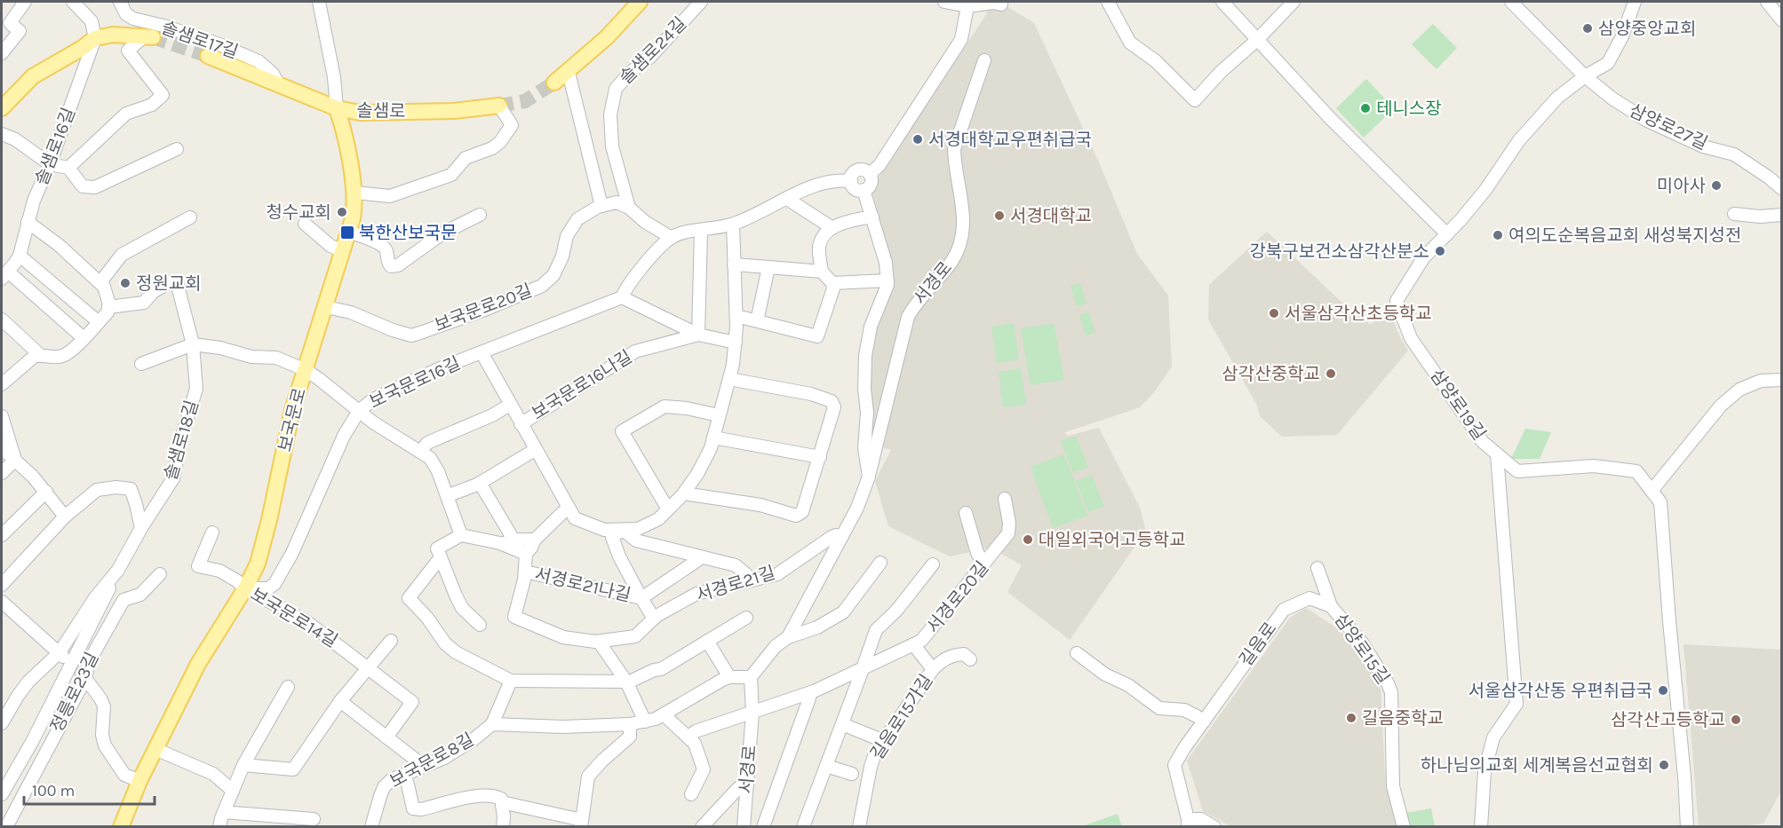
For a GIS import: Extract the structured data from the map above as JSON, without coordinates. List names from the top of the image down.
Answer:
{
  "streets": {
    "main road": ["솔샘로", "보국문로"],
    "street": [
      "솔샘로17길",
      "솔샘로24길",
      "삼양로27길",
      "솔샘로16길",
      "서경로",
      "보국문로20길",
      "보국문로16길",
      "보국문로16나길",
      "삼양로19길",
      "솔샘로18길",
      "서경로21길",
      "서경로21나길",
      "서경로20길",
      "보국문로14길",
      "길음로",
      "삼양로15길",
      "정릉로23길",
      "길음로15가길",
      "보국문로8길"
    ]
  },
  "crossings": [
    ["솔샘로17길", "솔샘로"],
    ["솔샘로", "보국문로"],
    ["삼양로27길", "삼양로19길"],
    ["서경로", "서경로21길"],
    ["서경로", "서경로20길"],
    ["서경로", "보국문로8길"],
    ["보국문로20길", "보국문로"],
    ["보국문로16길", "보국문로"],
    ["보국문로16길", "보국문로14길"],
    ["보국문로", "보국문로14길"],
    ["서경로21길", "서경로21나길"],
    ["서경로20길", "길음로15가길"],
    ["길음로", "삼양로15길"]
  ],
  "places": {
    "other": [
      "삼양중앙교회",
      "테니스장",
      "서경대학교우편취급국",
      "미아사",
      "청수교회",
      "서경대학교",
      "여의도순복음교회 새성북지성전",
      "강북구보건소삼각산분소",
      "정원교회",
      "서울삼각산초등학교",
      "삼각산중학교",
      "대일외국어고등학교",
      "서울삼각산동 우편취급국",
      "길음중학교",
      "삼각산고등학교",
      "하나님의교회 세계복음선교협회"
    ],
    "transit": ["북한산보국문"]
  },
  "scale_bar": "100 m"
}
